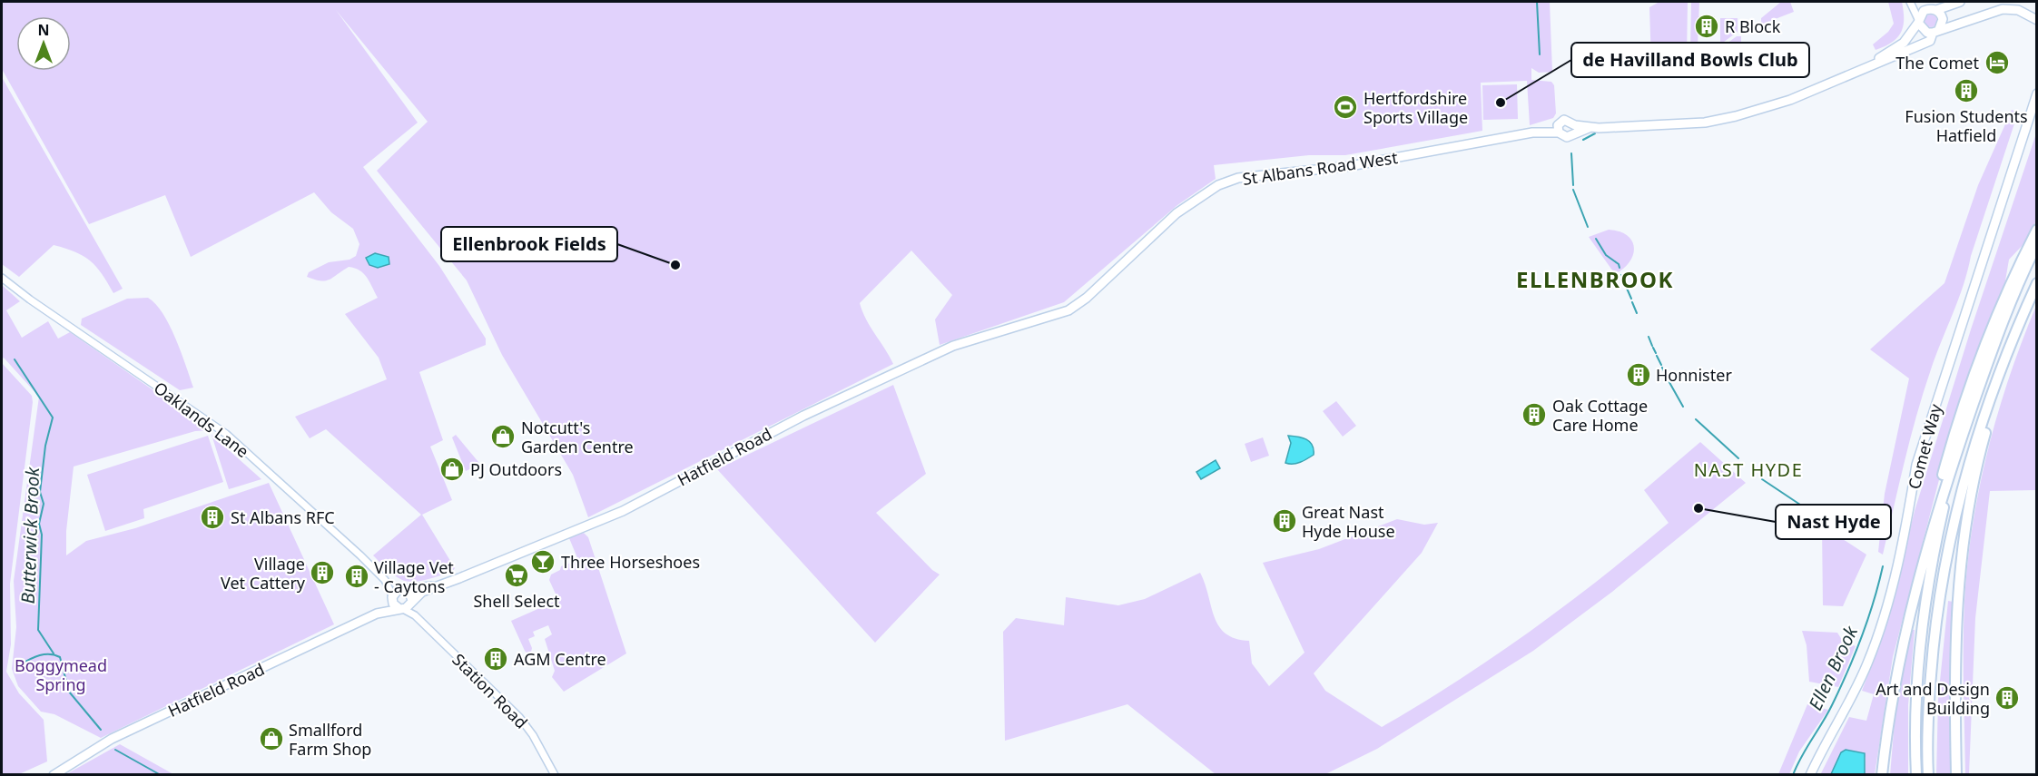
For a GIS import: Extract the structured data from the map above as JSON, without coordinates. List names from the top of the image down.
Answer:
{
  "streets": {
    "main road": ["St Albans Road West", "Comet Way", "Hatfield Road"],
    "street": ["Oaklands Lane", "Station Road"]
  },
  "crossings": [
    ["St Albans Road West", "Hatfield Road"],
    ["Oaklands Lane", "Hatfield Road"],
    ["Oaklands Lane", "Station Road"],
    ["Hatfield Road", "Station Road"]
  ],
  "districts": ["ELLENBROOK", "NAST HYDE"],
  "water": ["Butterwick Brook", "Ellen Brook"],
  "parks": ["Boggymead Spring"],
  "places": {
    "building": [
      "R Block",
      "Fusion Students Hatfield",
      "Honnister",
      "Oak Cottage Care Home",
      "St Albans RFC",
      "Great Nast Hyde House",
      "Village Vet Cattery",
      "Village Vet - Caytons",
      "AGM Centre",
      "Art and Design Building"
    ],
    "hotel": ["The Comet"],
    "other": ["de Havilland Bowls Club", "Ellenbrook Fields", "Nast Hyde"],
    "sports": ["Hertfordshire Sports Village"],
    "shop": ["Notcutt's Garden Centre", "PJ Outdoors", "Smallford Farm Shop"],
    "bar": ["Three Horseshoes"],
    "supermarket": ["Shell Select"]
  },
  "north": "top"
}
